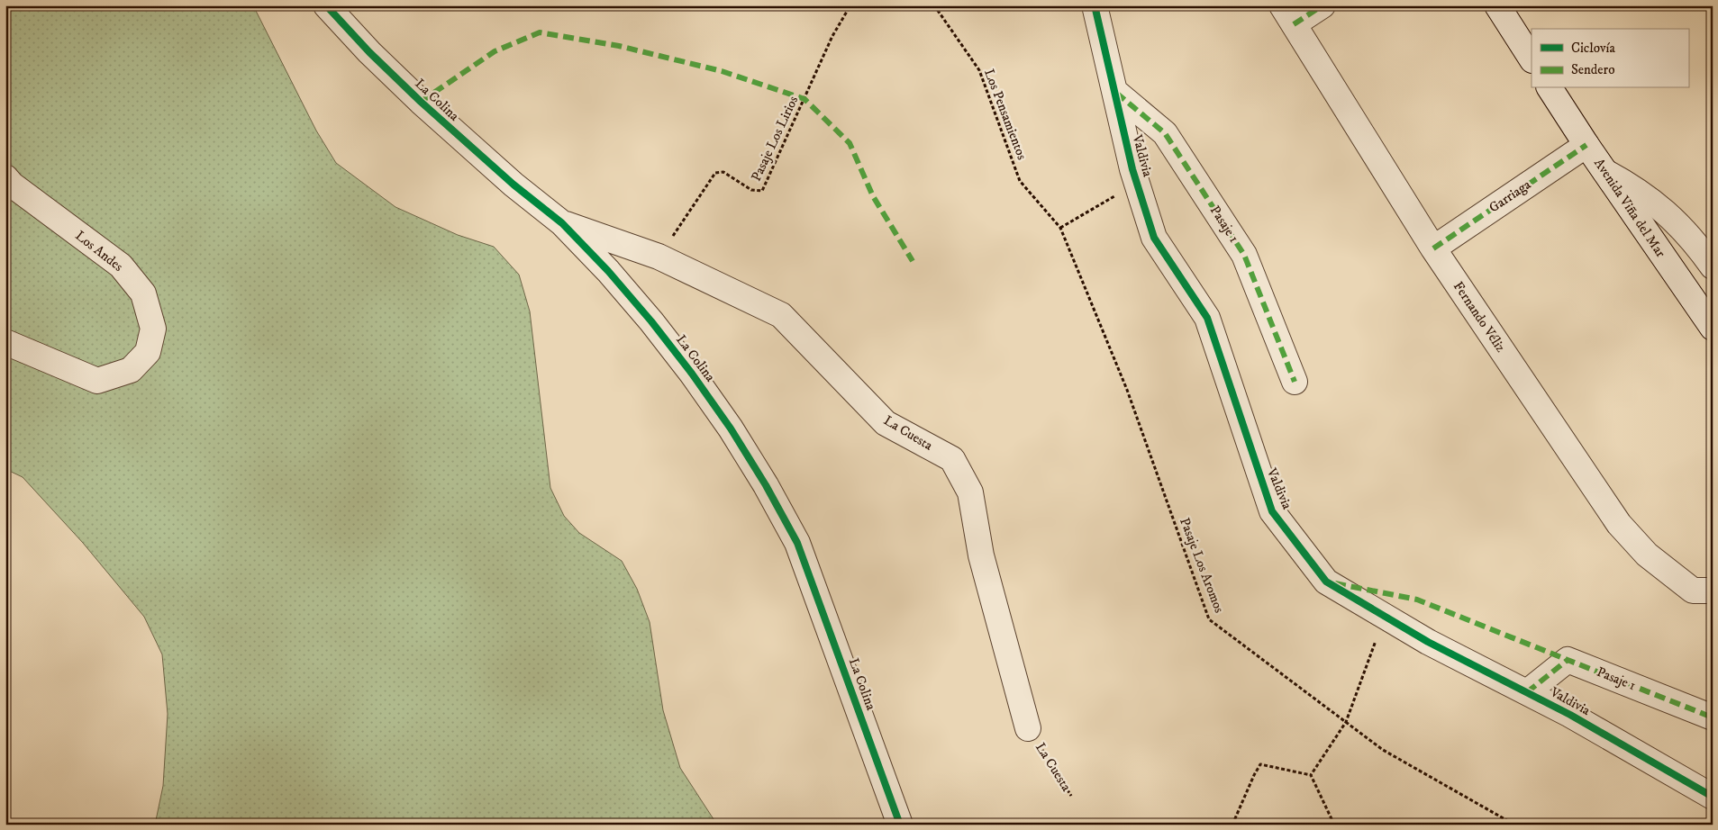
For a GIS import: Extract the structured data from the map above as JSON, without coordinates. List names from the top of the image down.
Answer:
{
  "streets": {
    "street": [
      "La Colina",
      "Valdivia",
      "Garriaga",
      "Avenida Viña del Mar",
      "Pasaje 1",
      "Los Andes",
      "Fernando Véliz",
      "La Cuesta"
    ],
    "path": ["Los Pensamientos", "Pasaje Los Lirios", "Pasaje Los Aromos"]
  },
  "crossings": [
    ["La Colina", "La Cuesta"],
    ["Los Pensamientos", "Pasaje Los Aromos"],
    ["Pasaje Los Lirios", "La Cuesta"],
    ["Valdivia", "Pasaje 1"],
    ["Garriaga", "Avenida Viña del Mar"],
    ["Garriaga", "Fernando Véliz"]
  ],
  "legend": ["Ciclovía", "Sendero"]
}
